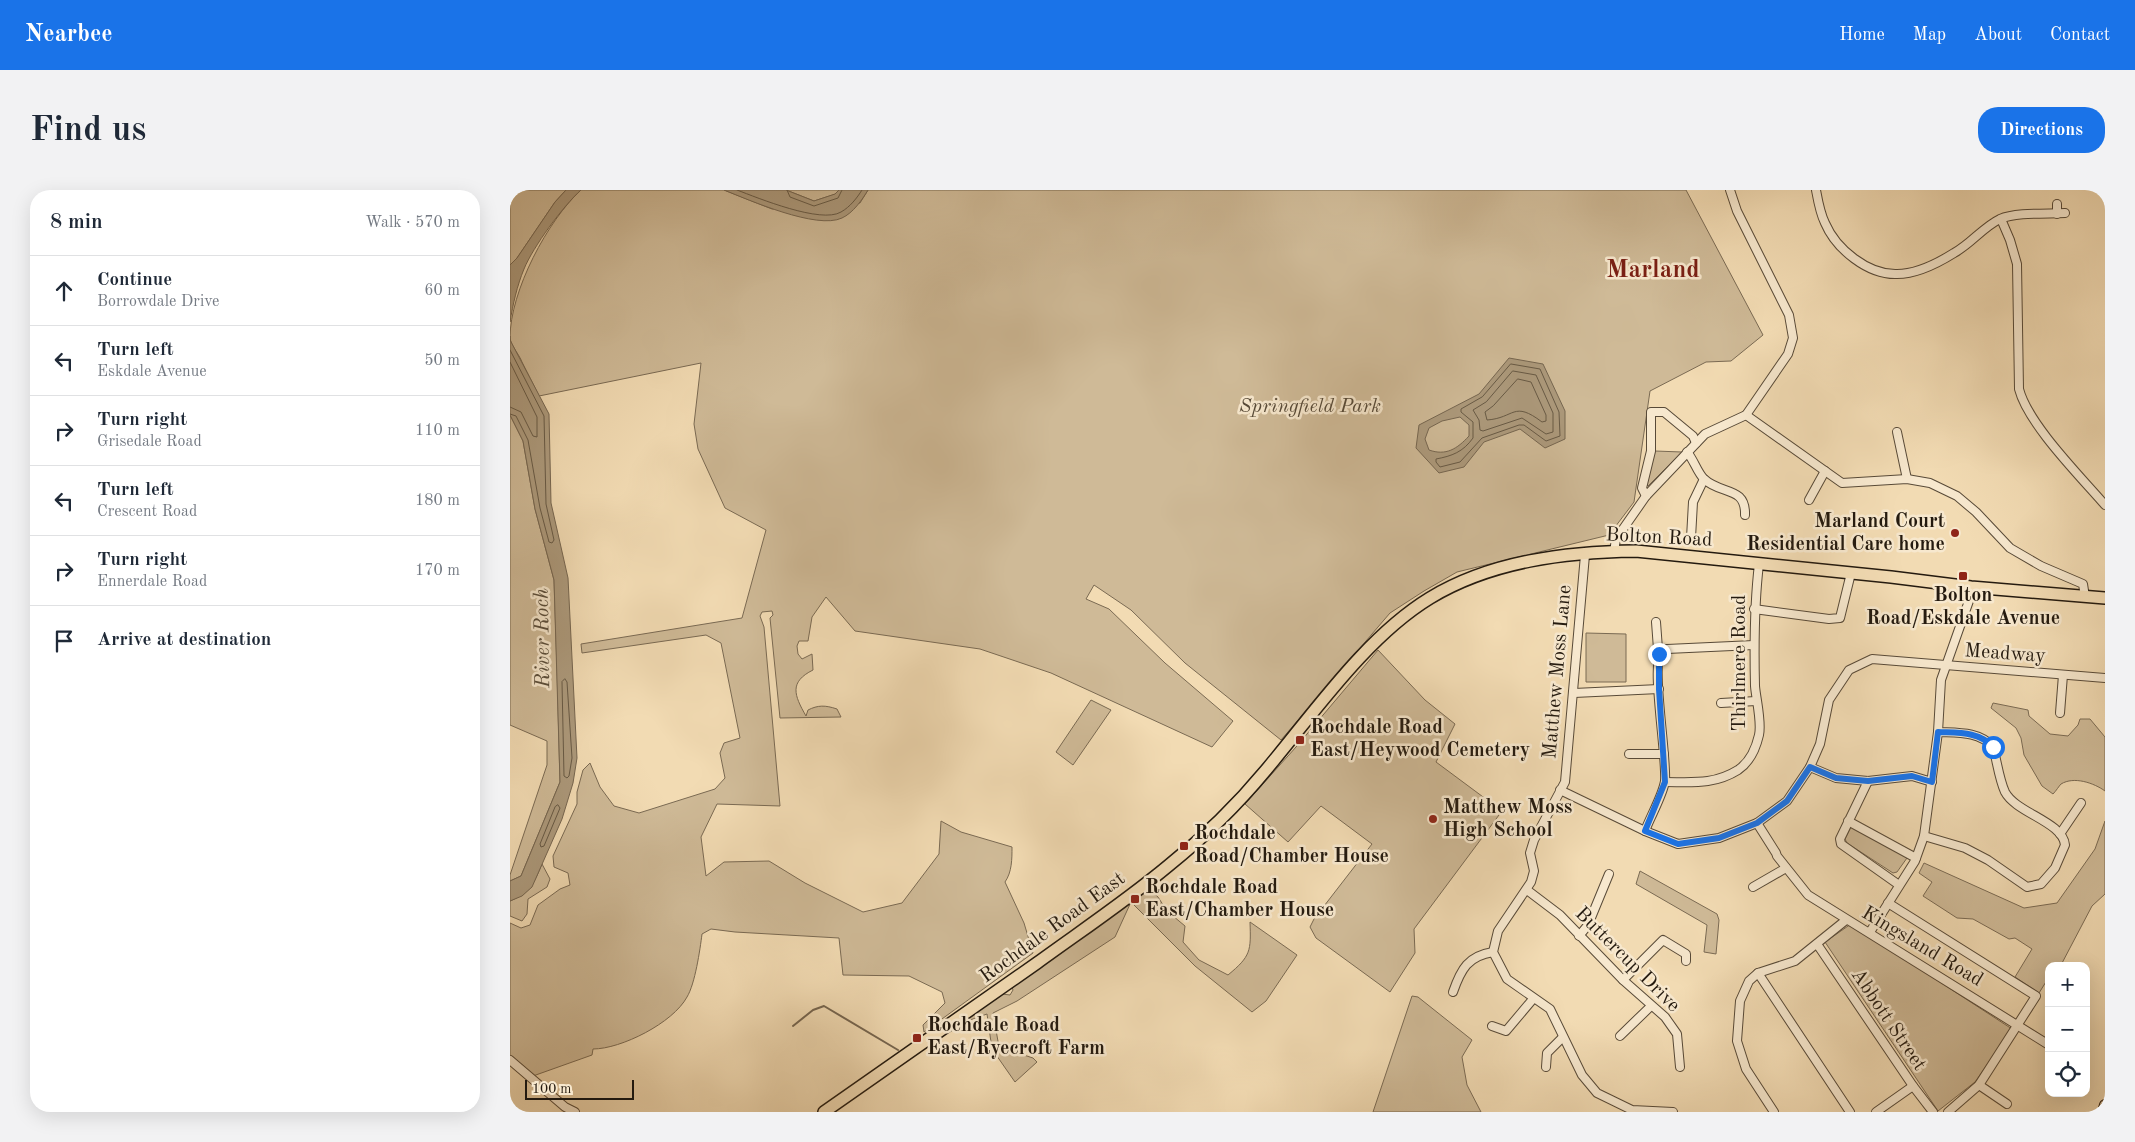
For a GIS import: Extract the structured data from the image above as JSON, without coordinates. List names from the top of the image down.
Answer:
{
  "streets": {
    "highway": ["Bolton Road", "Rochdale Road East"],
    "street": [
      "Meadway",
      "Thirlmere Road",
      "Matthew Moss Lane",
      "Kingsland Road",
      "Buttercup Drive",
      "Abbott Street"
    ]
  },
  "crossings": [
    ["Bolton Road", "Thirlmere Road"],
    ["Bolton Road", "Matthew Moss Lane"],
    ["Bolton Road", "Rochdale Road East"],
    ["Meadway", "Matthew Moss Lane"],
    ["Meadway", "Kingsland Road"],
    ["Matthew Moss Lane", "Buttercup Drive"]
  ],
  "districts": ["Marland"],
  "water": ["River Roch"],
  "parks": ["Springfield Park"],
  "places": {
    "other": ["Marland Court Residential Care home", "Matthew Moss High School"],
    "transit": [
      "Bolton Road/Eskdale Avenue",
      "Rochdale Road East/Heywood Cemetery",
      "Rochdale Road/Chamber House",
      "Rochdale Road East/Chamber House",
      "Rochdale Road East/Ryecroft Farm"
    ]
  },
  "scale_bar": "100 m",
  "page": {
    "header": "Nearbee",
    "nav": [
      "Home",
      "Map",
      "About",
      "Contact"
    ],
    "buttons": "Directions",
    "title": "Find us",
    "heading": ["8 min", "Walk · 570 m"],
    "list": [
      ["Continue", "Borrowdale Drive", "60 m"],
      ["Turn left", "Eskdale Avenue", "50 m"],
      ["Turn right", "Grisedale Road", "110 m"],
      ["Turn left", "Crescent Road", "180 m"],
      ["Turn right", "Ennerdale Road", "170 m"],
      "Arrive at destination"
    ],
    "map_buttons": ["+", "−"],
    "scale": "100 m"
  }
}
